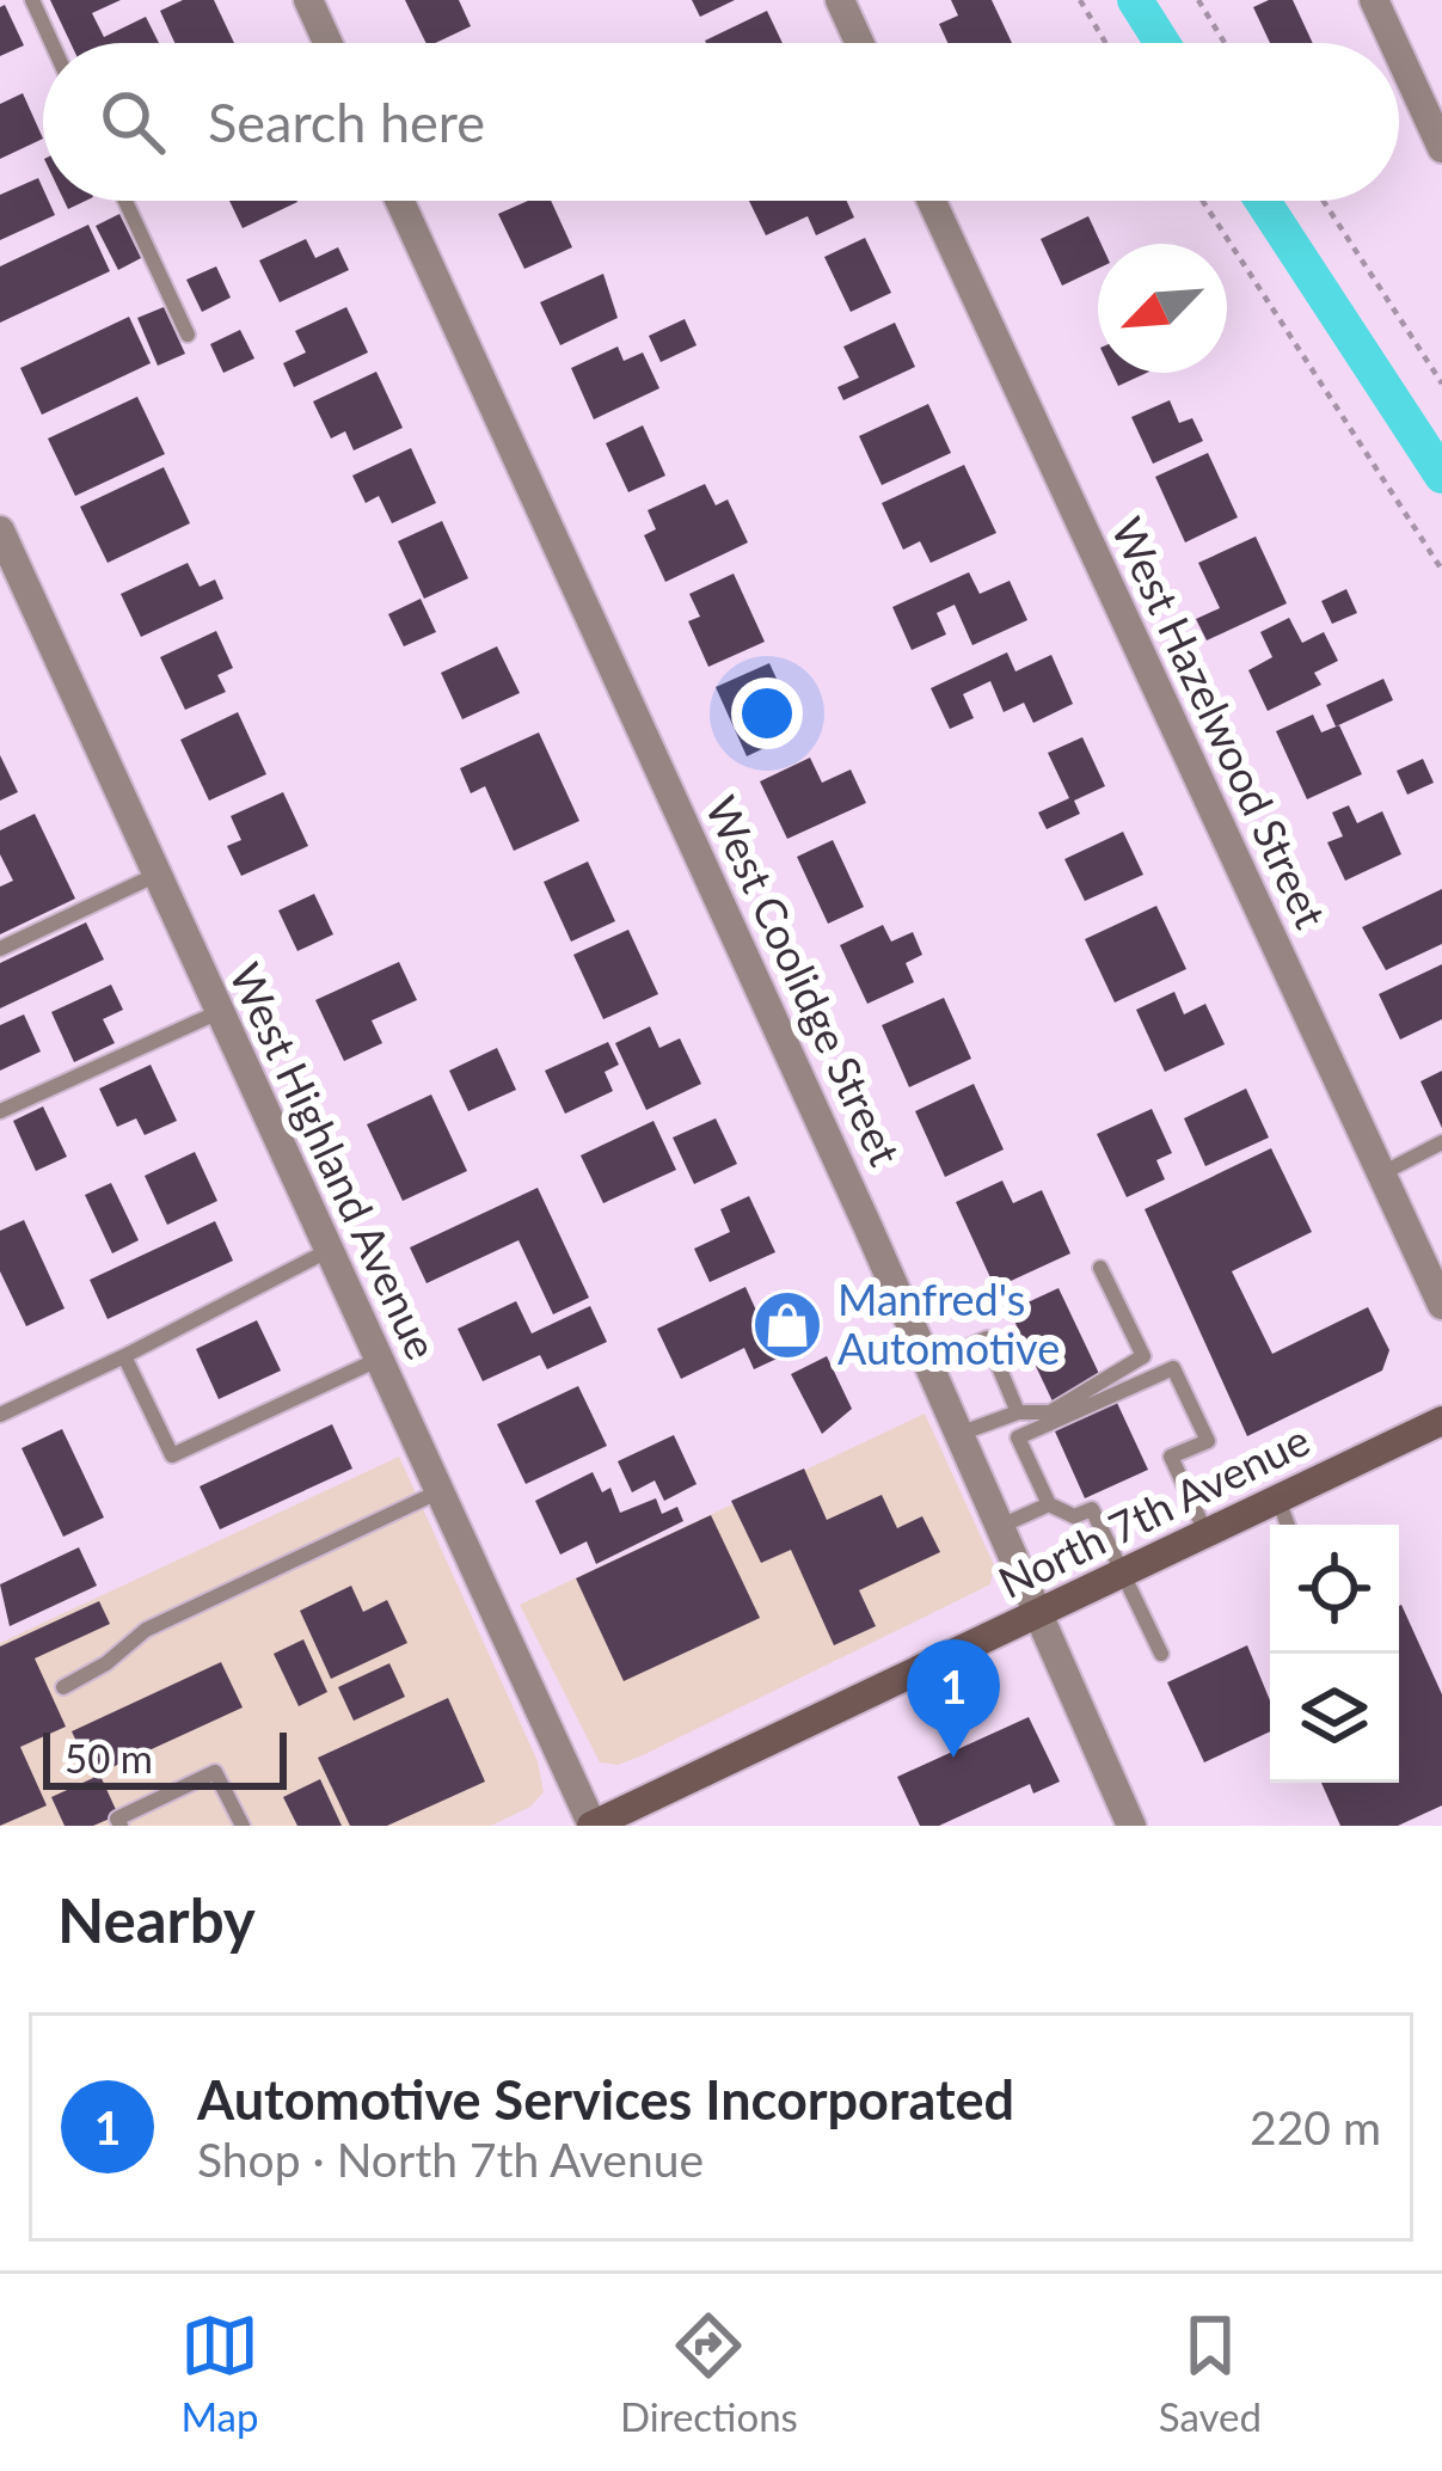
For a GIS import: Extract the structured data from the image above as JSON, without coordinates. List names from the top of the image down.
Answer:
{
  "streets": {
    "main road": ["North 7th Avenue"],
    "street": ["West Hazelwood Street", "West Coolidge Street", "West Highland Avenue"]
  },
  "crossings": [
    ["West Coolidge Street", "North 7th Avenue"],
    ["West Highland Avenue", "North 7th Avenue"]
  ],
  "places": {
    "shop": ["Manfred's Automotive"]
  },
  "scale_bar": "50 m",
  "north": "bottom left",
  "page": {
    "search": "Search here",
    "pins": "1",
    "scale": "50 m",
    "heading": "Nearby",
    "list": [
      {
        "mark": "1",
        "name": "Automotive Services Incorporated",
        "note": "Shop · North 7th Avenue",
        "value": "220 m"
      }
    ],
    "nav": ["Map", "Directions", "Saved"]
  }
}
